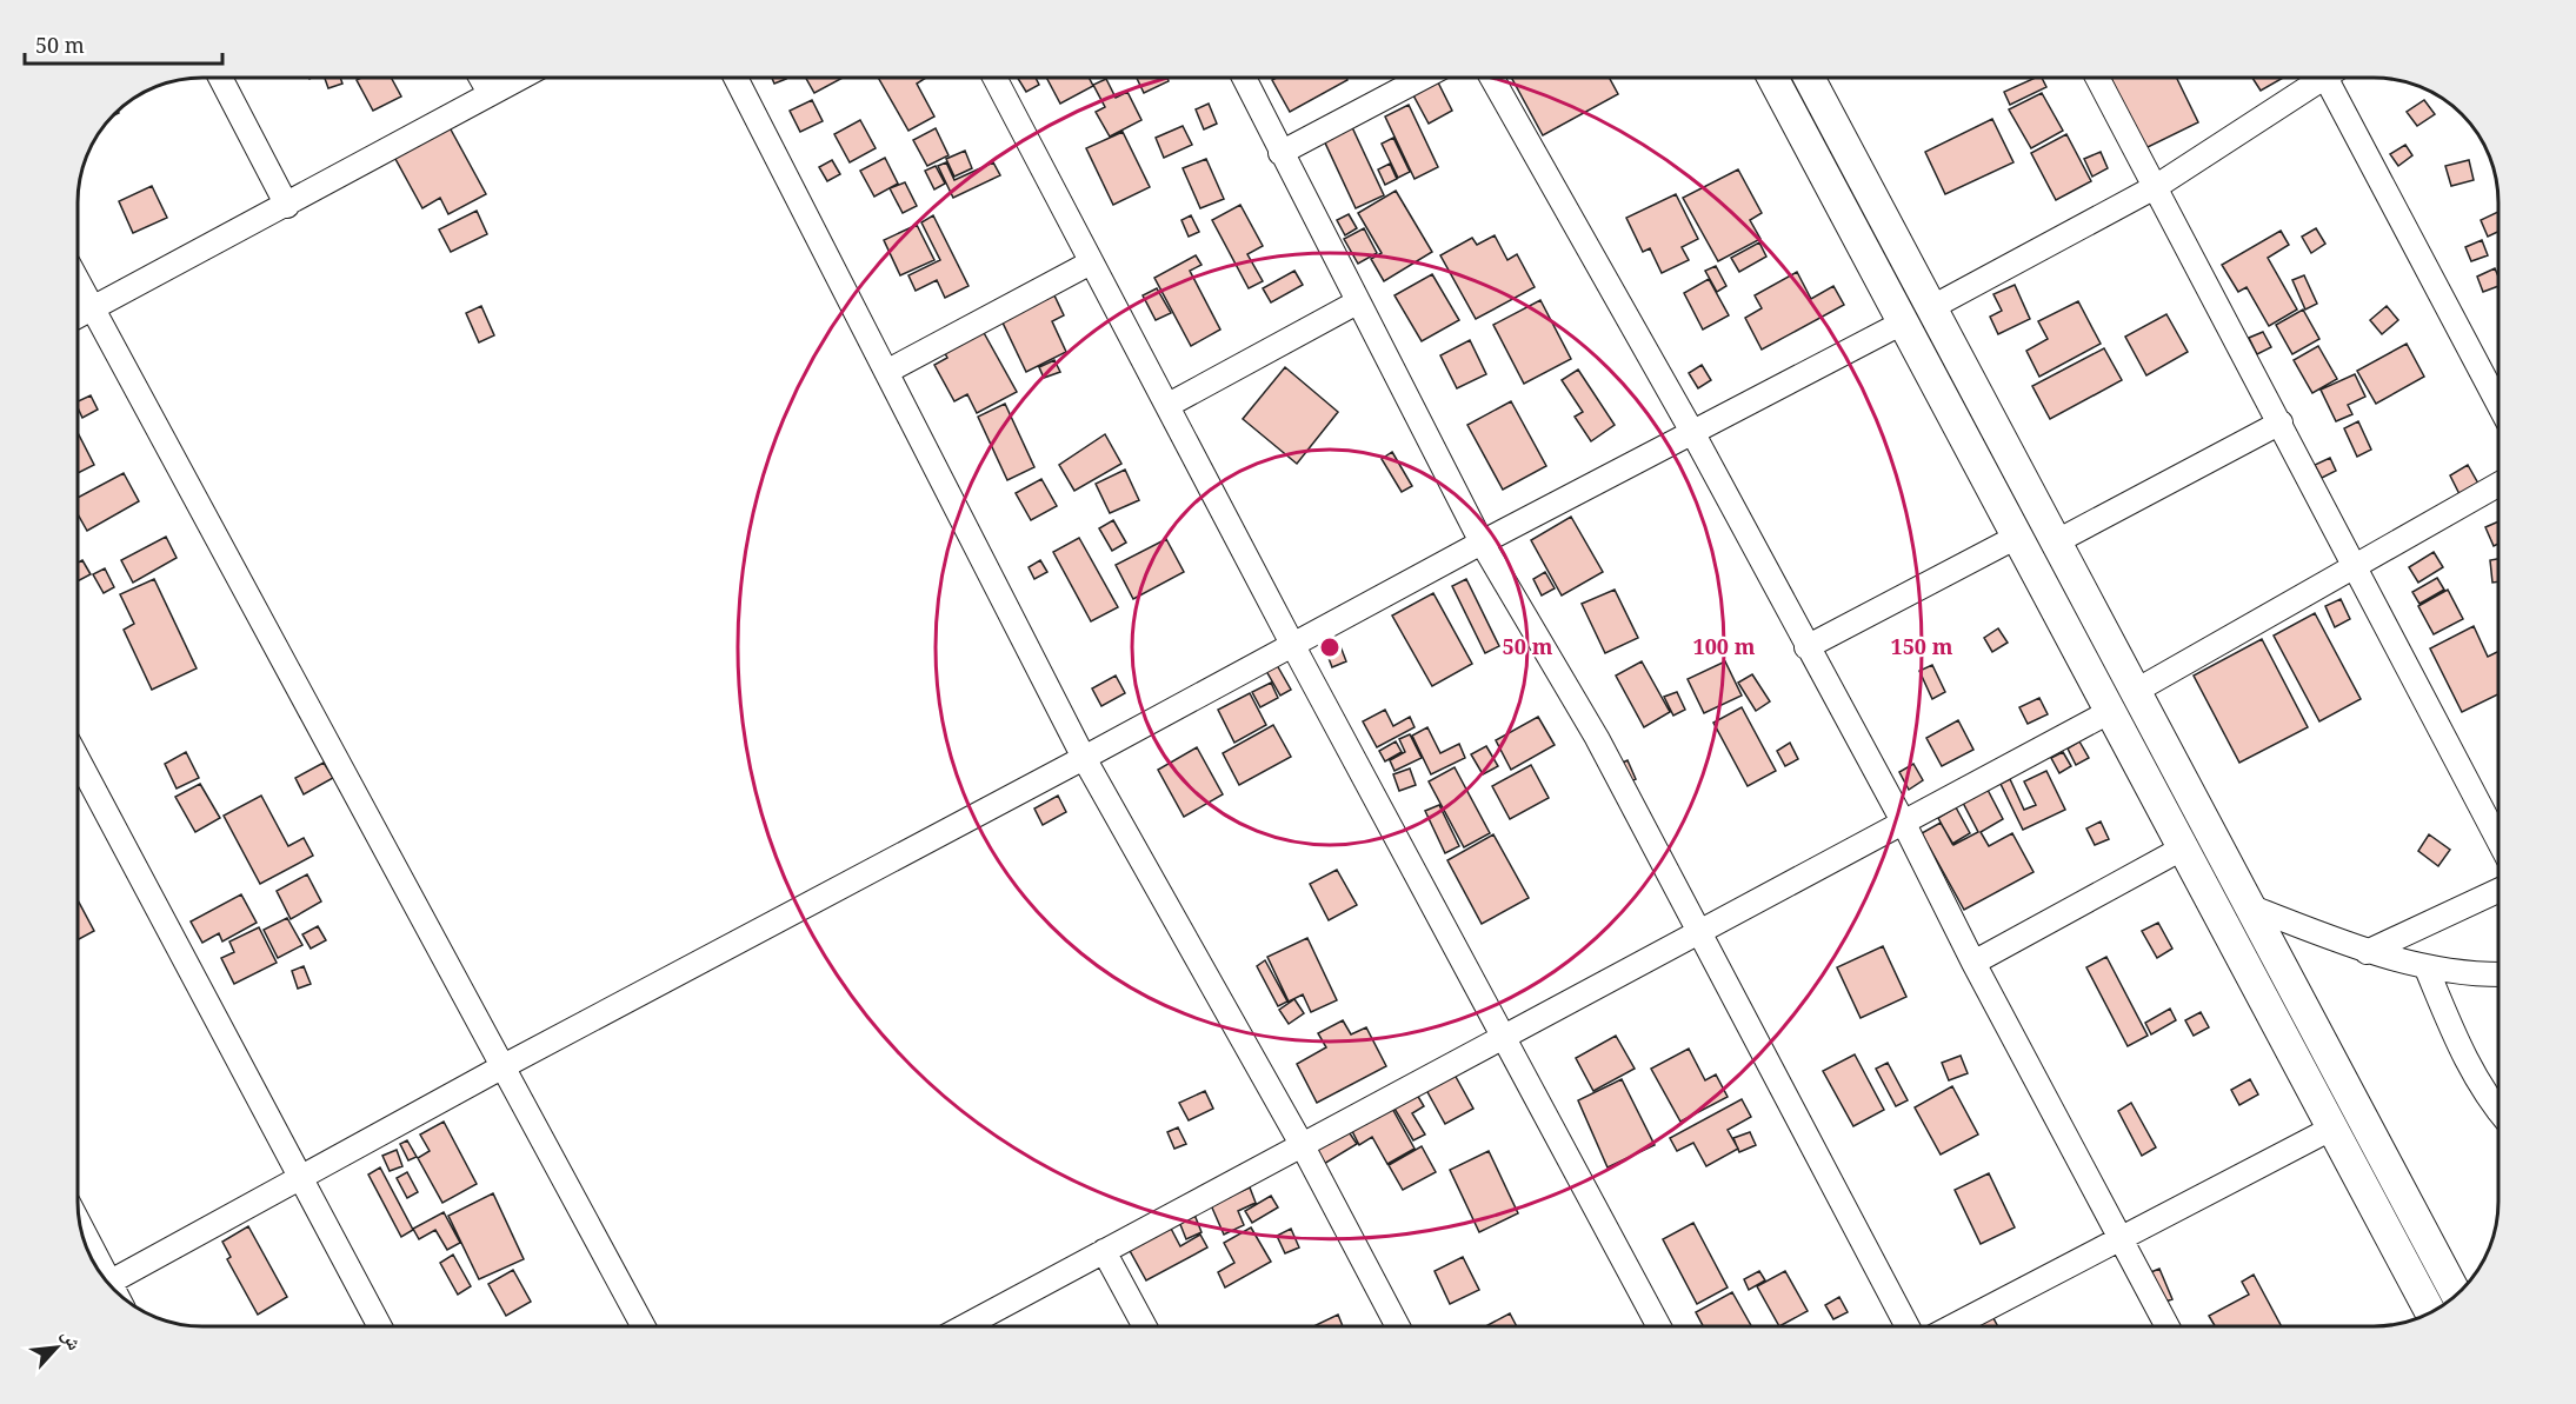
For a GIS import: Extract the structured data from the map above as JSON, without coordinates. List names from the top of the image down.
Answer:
{
  "scale_bar": "50 m",
  "north": "top right",
  "rings": ["50 m", "100 m", "150 m"]
}
